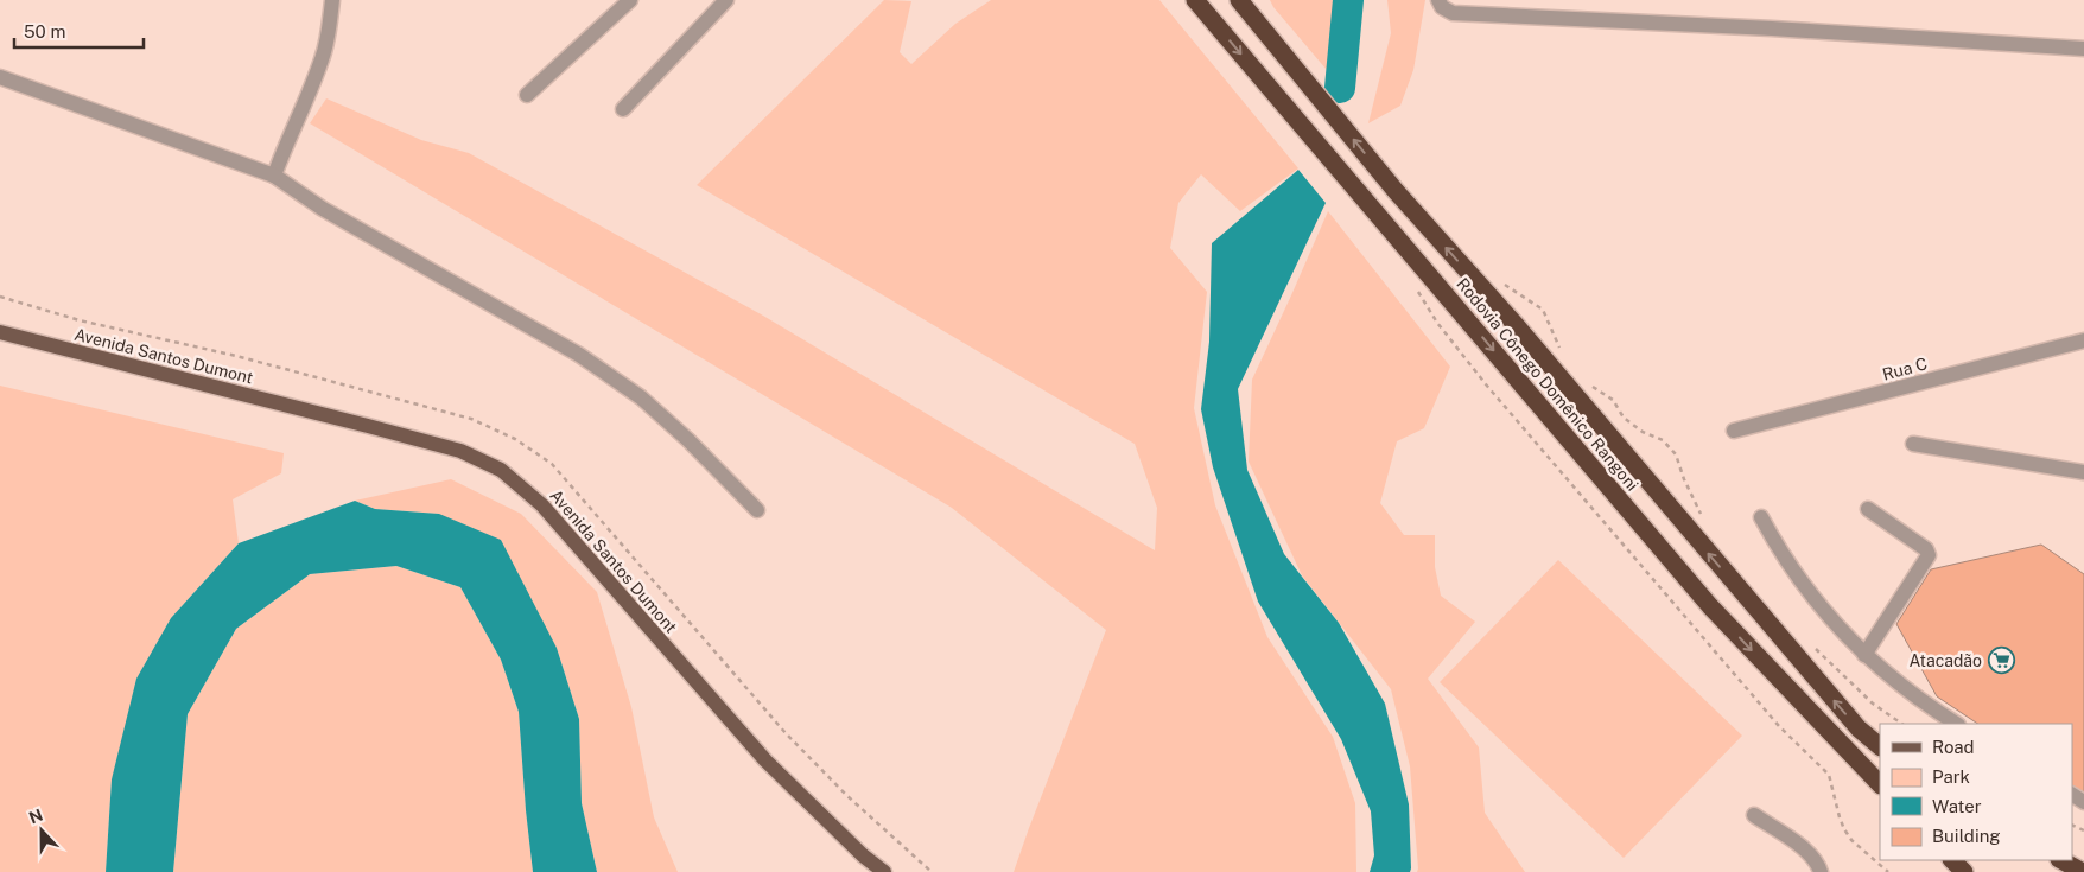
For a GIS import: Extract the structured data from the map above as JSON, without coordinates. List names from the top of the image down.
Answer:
{
  "streets": {
    "highway": ["Rodovia Cônego Domênico Rangoni"],
    "main road": ["Avenida Santos Dumont"],
    "street": ["Rua C"]
  },
  "places": {
    "supermarket": ["Atacadão"]
  },
  "legend": [
    "Road",
    "Park",
    "Water",
    "Building"
  ],
  "scale_bar": "50 m",
  "north": "top"
}
